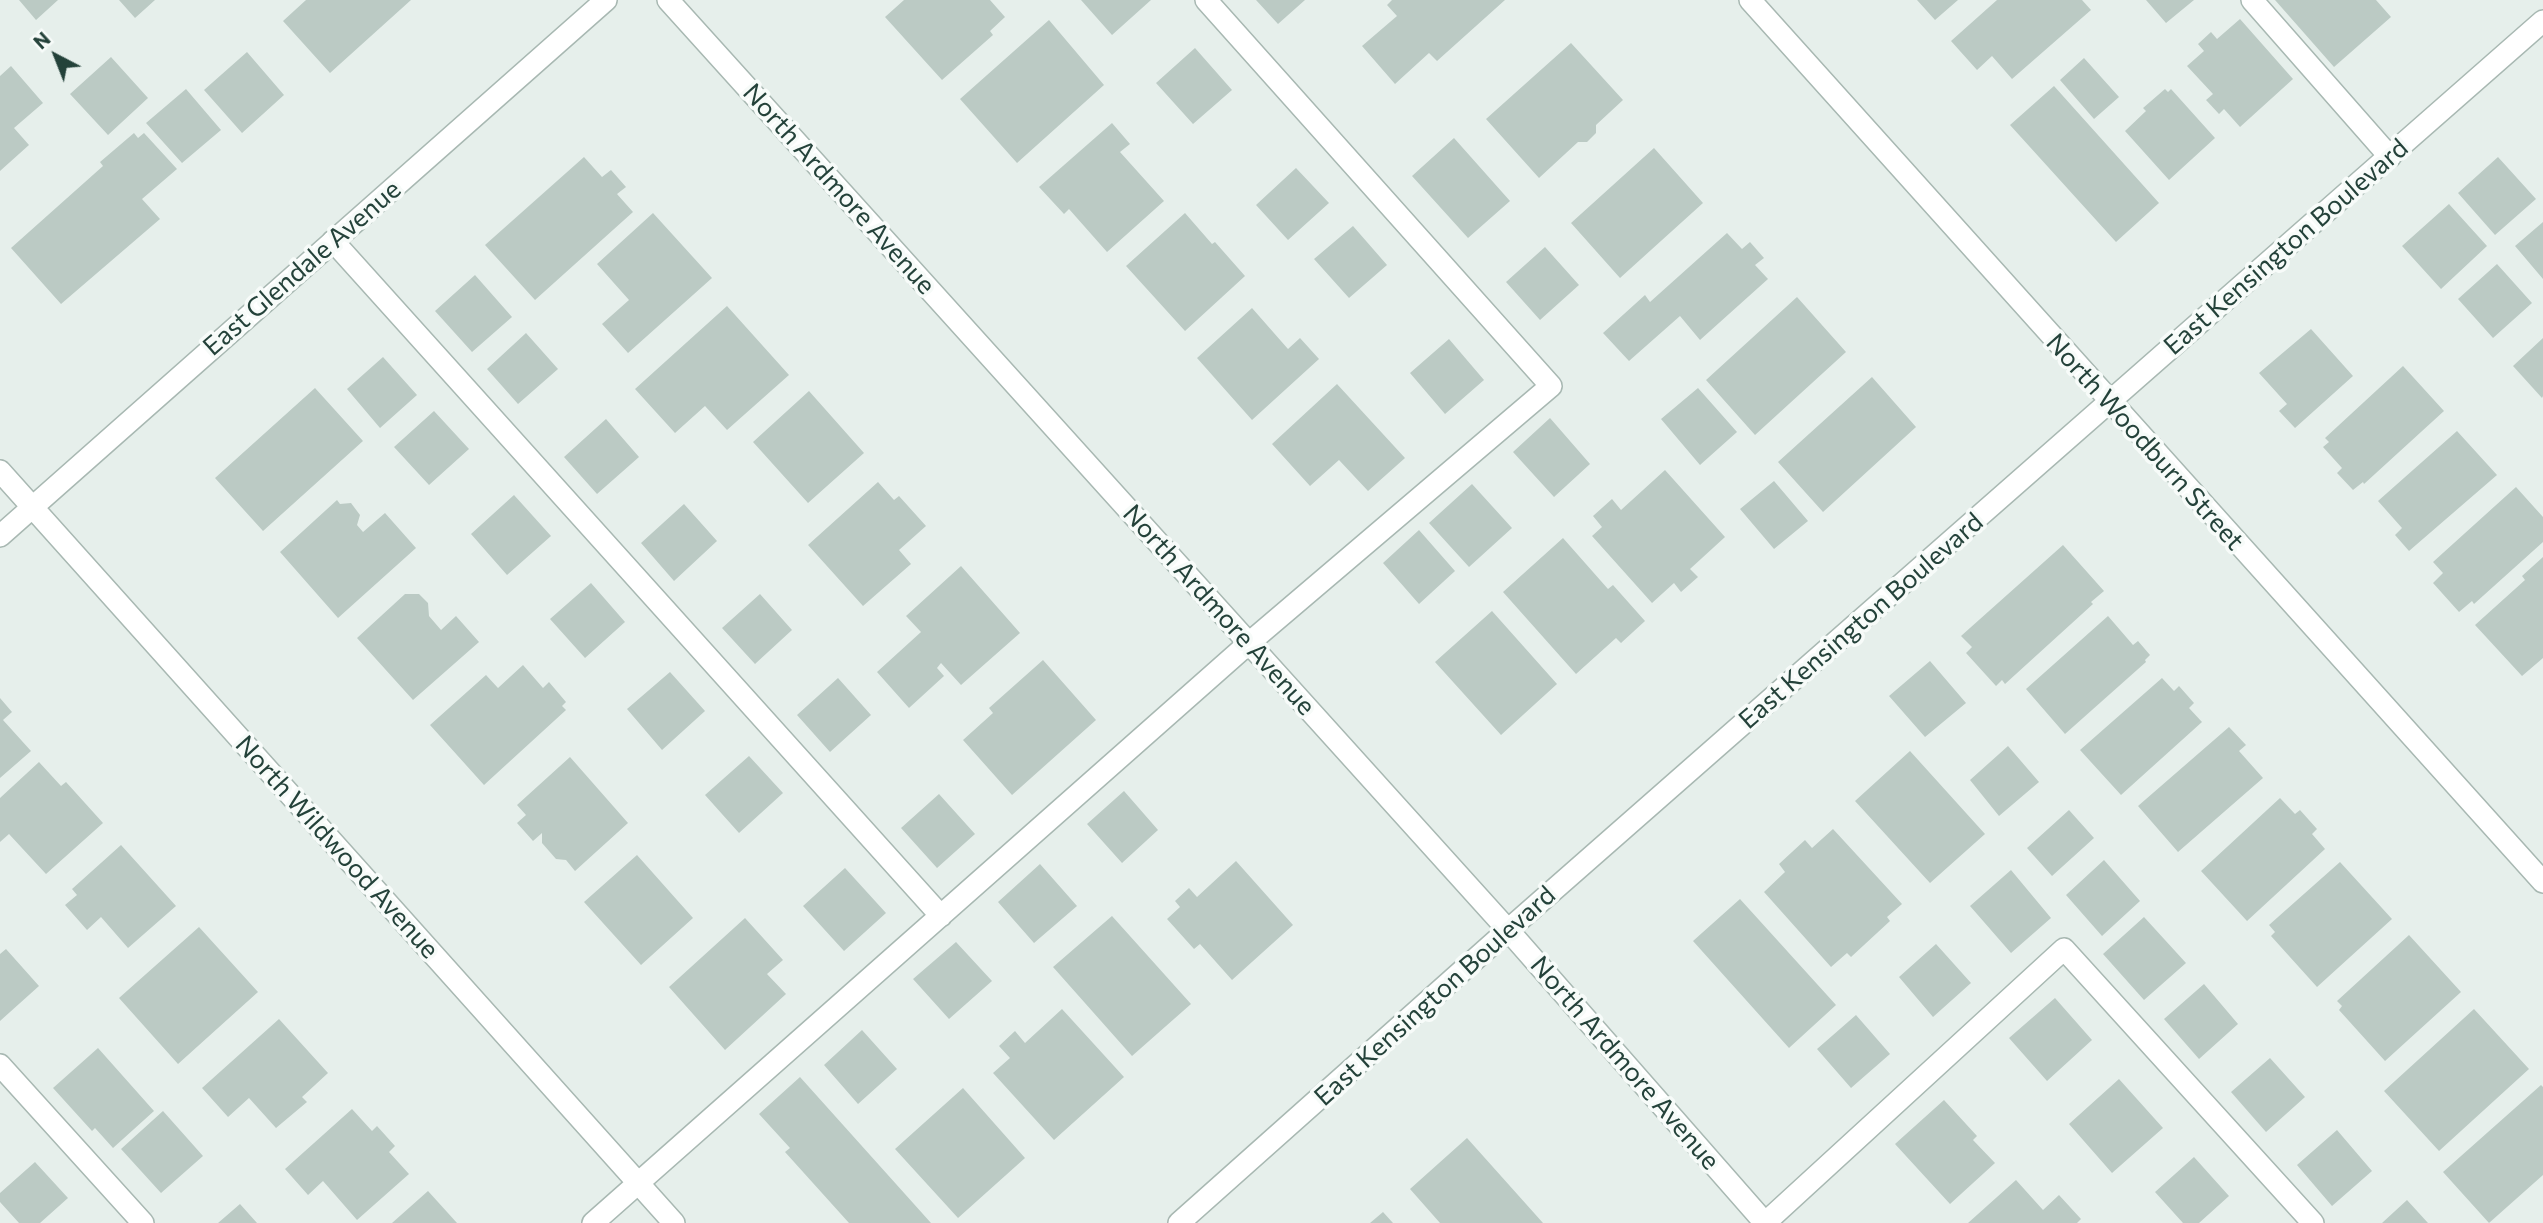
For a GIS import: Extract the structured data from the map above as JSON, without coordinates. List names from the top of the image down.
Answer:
{
  "streets": {
    "street": [
      "North Ardmore Avenue",
      "East Kensington Boulevard",
      "East Glendale Avenue",
      "North Woodburn Street",
      "North Wildwood Avenue"
    ]
  },
  "crossings": [
    ["North Ardmore Avenue", "East Kensington Boulevard"],
    ["East Kensington Boulevard", "North Woodburn Street"],
    ["East Glendale Avenue", "North Wildwood Avenue"]
  ],
  "north": "top left"
}
